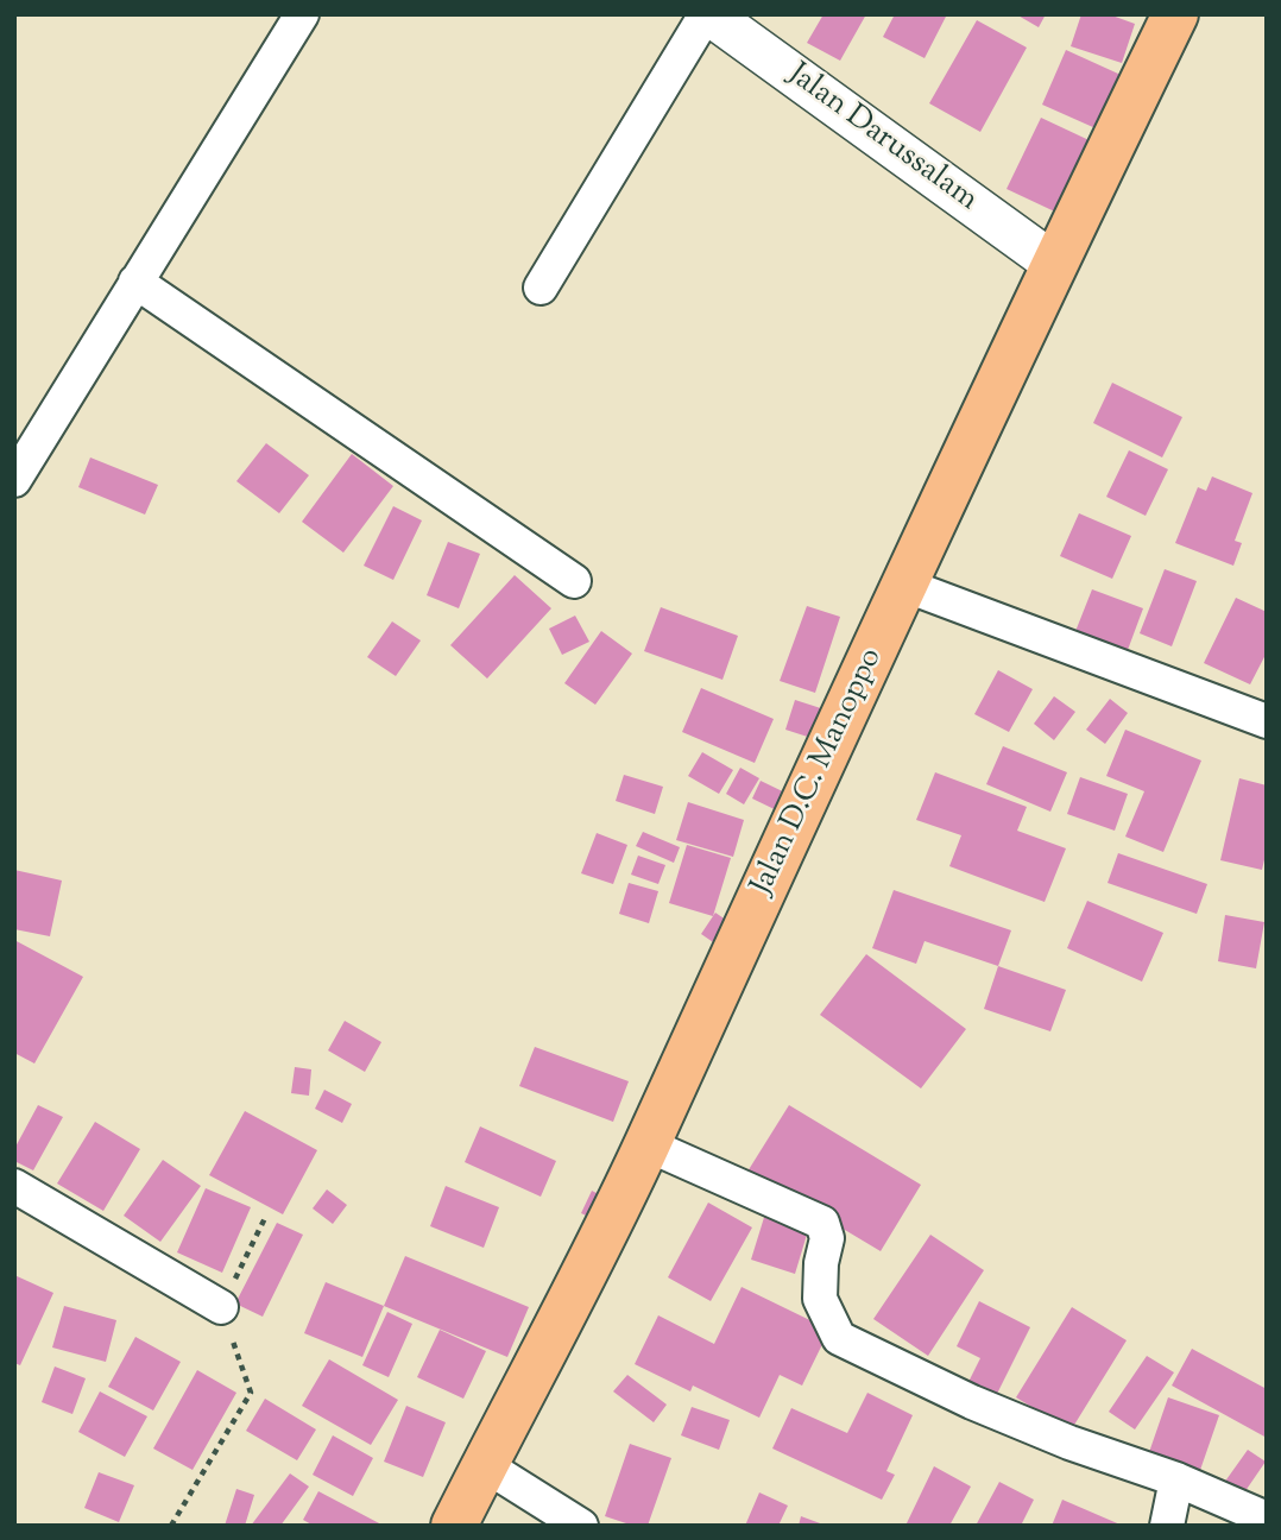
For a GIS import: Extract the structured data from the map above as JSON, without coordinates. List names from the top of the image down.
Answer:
{
  "streets": {
    "highway": ["Jalan D.C. Manoppo"],
    "street": ["Jalan Darussalam"]
  },
  "crossings": [
    ["Jalan Darussalam", "Jalan D.C. Manoppo"]
  ]
}
